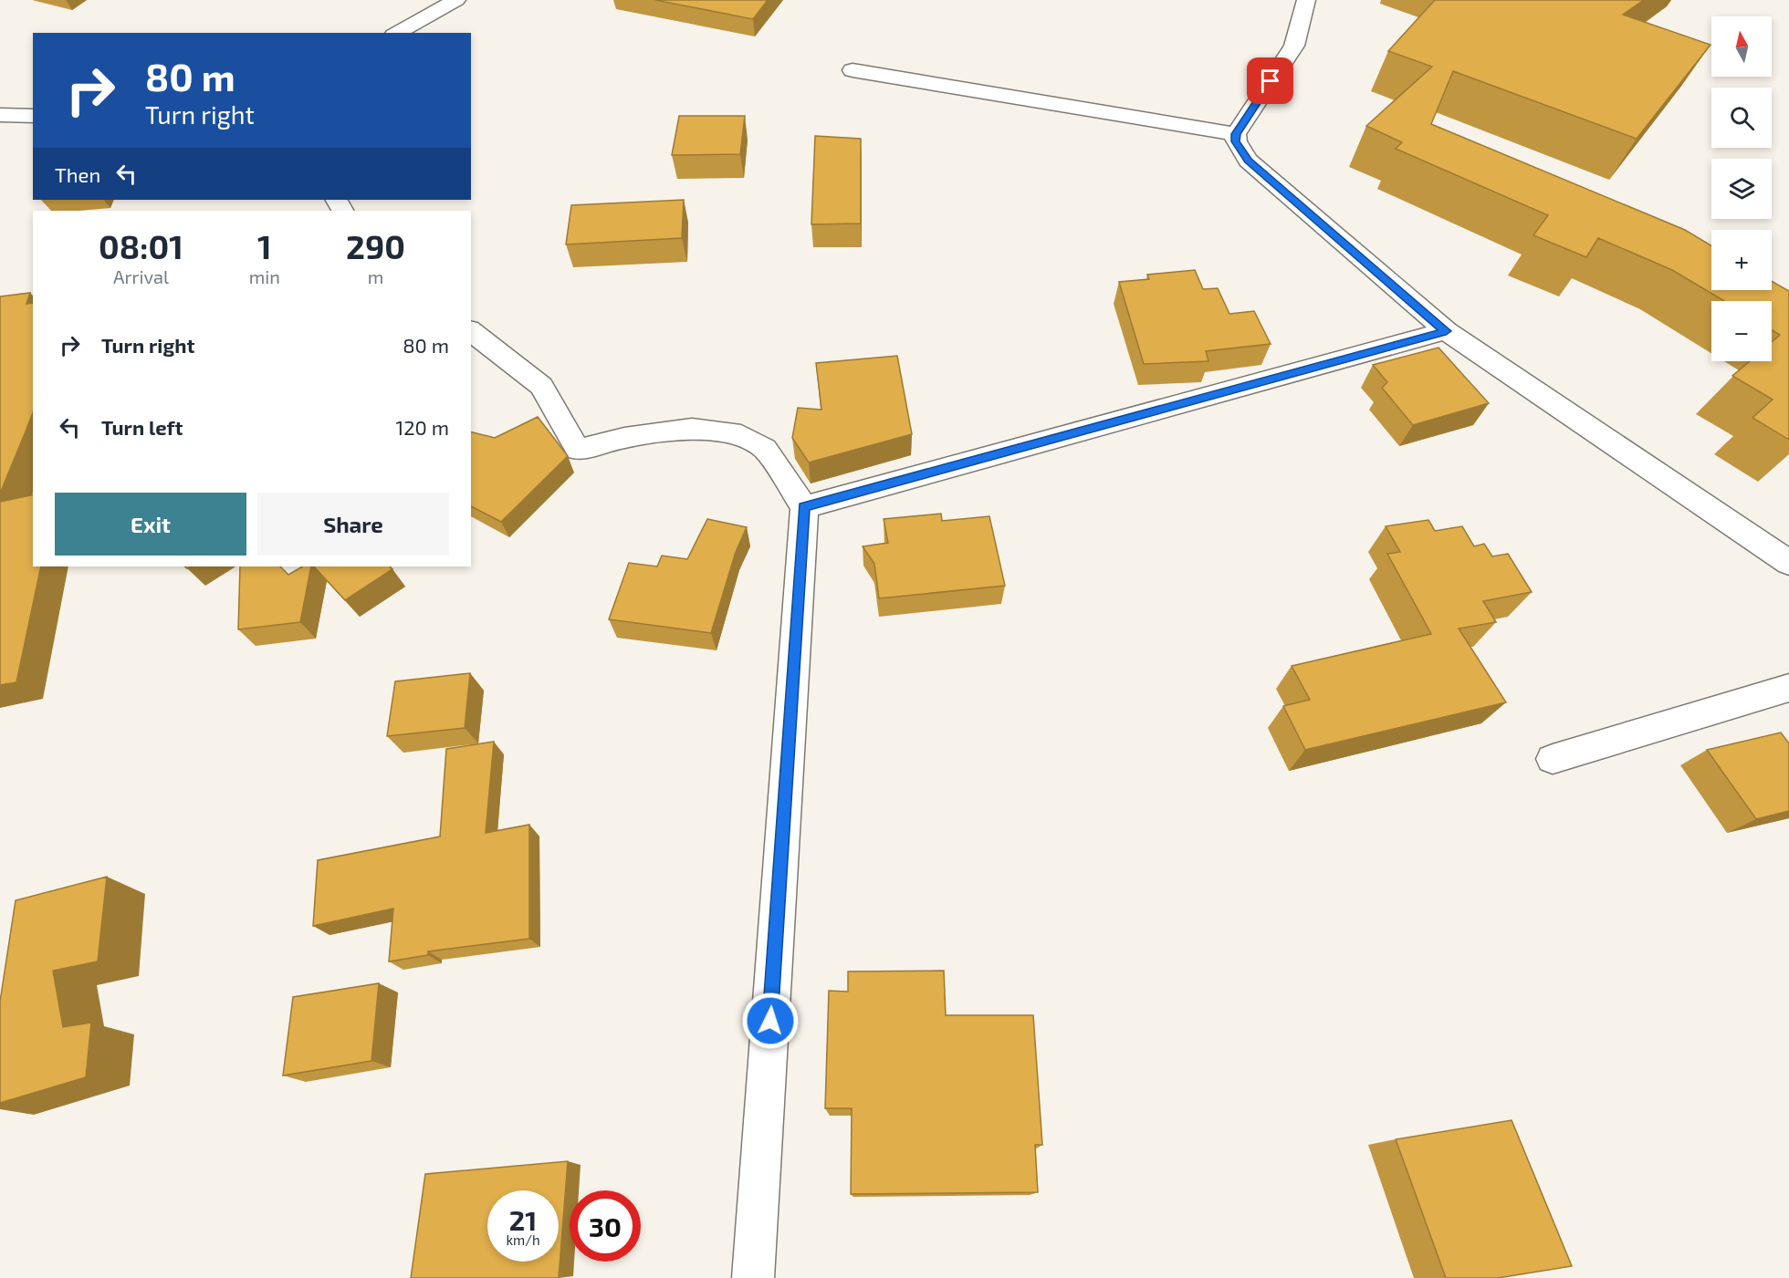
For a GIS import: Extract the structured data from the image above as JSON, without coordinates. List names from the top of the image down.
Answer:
{
  "north": "top",
  "page": {
    "map_buttons": ["+", "−"],
    "turn": ["80 m", "Turn right"],
    "then": "Then",
    "eta": [
      "08:01",
      "Arrival",
      "1",
      "min",
      "290",
      "m"
    ],
    "list": [
      {
        "name": "Turn right",
        "value": "80 m"
      },
      {
        "name": "Turn left",
        "value": "120 m"
      }
    ],
    "buttons": ["Exit", "Share"],
    "speed": "21 km/h",
    "limit": "30"
  }
}
